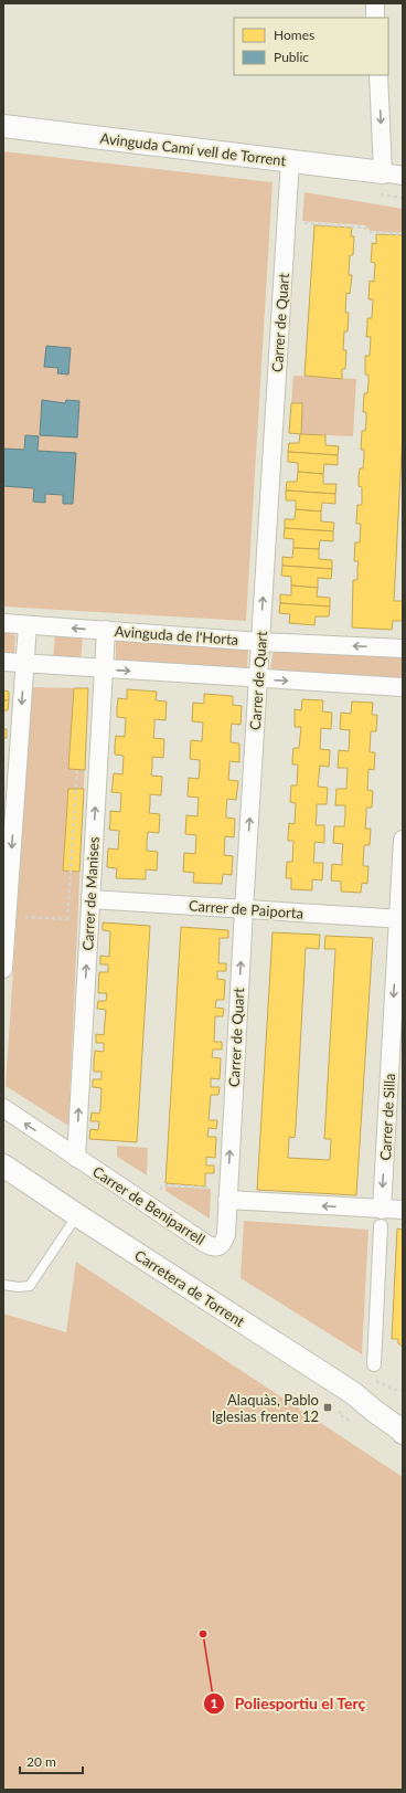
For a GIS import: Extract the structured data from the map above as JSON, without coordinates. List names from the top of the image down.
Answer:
{
  "streets": {
    "street": [
      "Avinguda Camí vell de Torrent",
      "Carrer de Quart",
      "Avinguda de l'Horta",
      "Carrer de Manises",
      "Carrer de Paiporta",
      "Carrer de Silla",
      "Carrer de Beniparrell",
      "Carretera de Torrent"
    ]
  },
  "crossings": [
    ["Avinguda Camí vell de Torrent", "Carrer de Quart"],
    ["Carrer de Quart", "Avinguda de l'Horta"],
    ["Carrer de Quart", "Carrer de Paiporta"],
    ["Carrer de Quart", "Carrer de Beniparrell"],
    ["Avinguda de l'Horta", "Carrer de Manises"],
    ["Carrer de Manises", "Carrer de Paiporta"],
    ["Carrer de Manises", "Carrer de Beniparrell"],
    ["Carrer de Paiporta", "Carrer de Silla"]
  ],
  "one_way": ["Carrer de Quart", "Carrer de Silla"],
  "places": {
    "transit": ["Alaquàs, Pablo Iglesias frente 12"],
    "other": ["Poliesportiu el Terç"]
  },
  "legend": ["Homes", "Public"],
  "scale_bar": "20 m"
}
